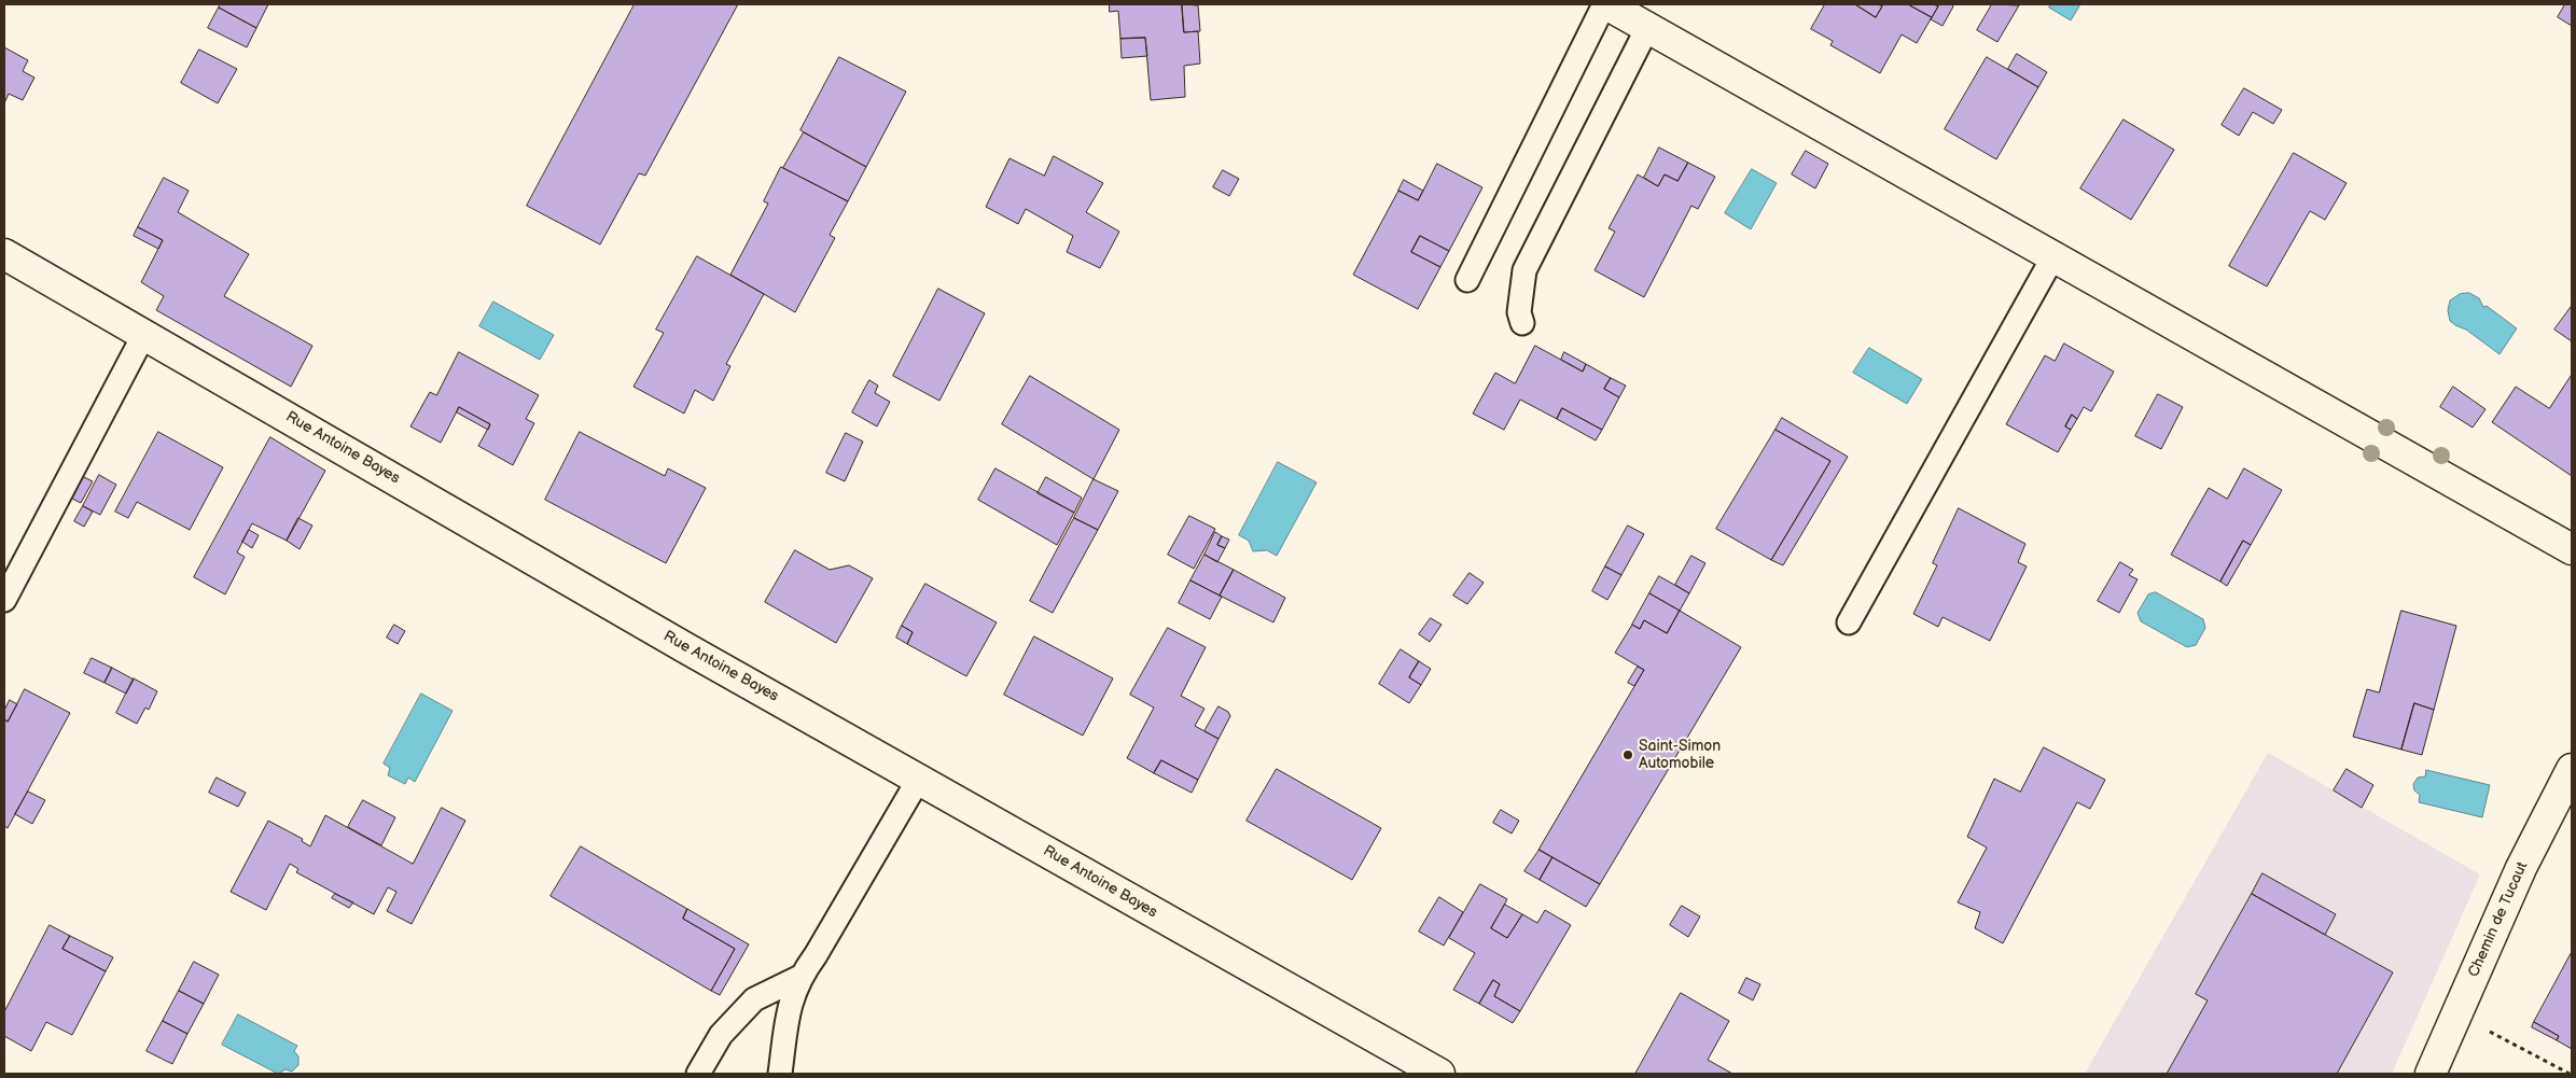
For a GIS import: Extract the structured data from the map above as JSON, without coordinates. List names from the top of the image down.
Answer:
{
  "streets": {
    "street": ["Rue Antoine Bayes", "Chemin de Tucaut"]
  },
  "places": ["Saint-Simon Automobile"]
}
